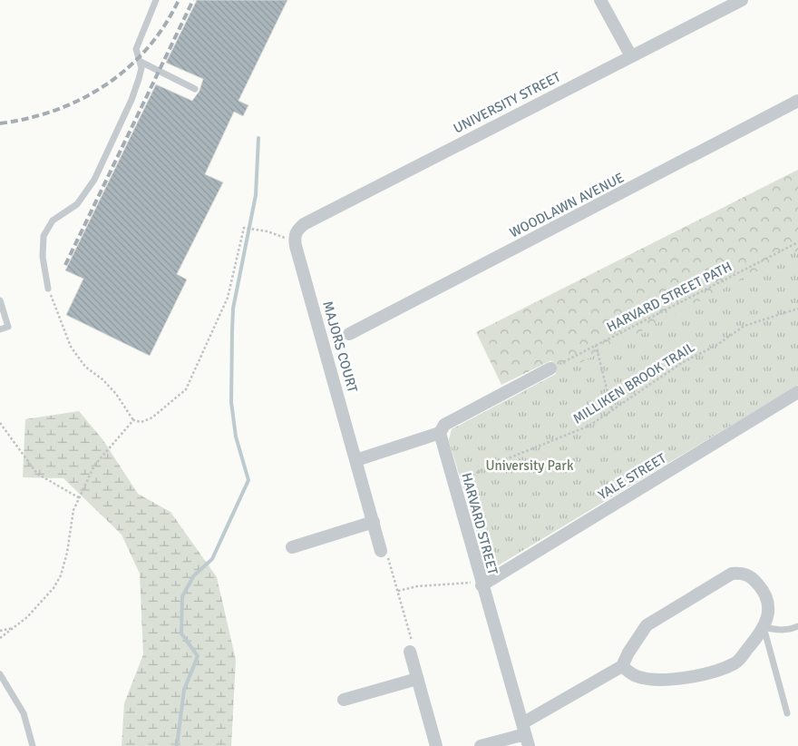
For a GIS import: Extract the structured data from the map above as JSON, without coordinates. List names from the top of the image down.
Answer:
{
  "streets": {
    "street": [
      "UNIVERSITY STREET",
      "WOODLAWN AVENUE",
      "MAJORS COURT",
      "YALE STREET",
      "HARVARD STREET"
    ],
    "path": ["HARVARD STREET PATH", "MILLIKEN BROOK TRAIL"]
  },
  "crossings": [
    ["UNIVERSITY STREET", "MAJORS COURT"],
    ["MILLIKEN BROOK TRAIL", "HARVARD STREET"],
    ["YALE STREET", "HARVARD STREET"]
  ],
  "parks": ["University Park"]
}
